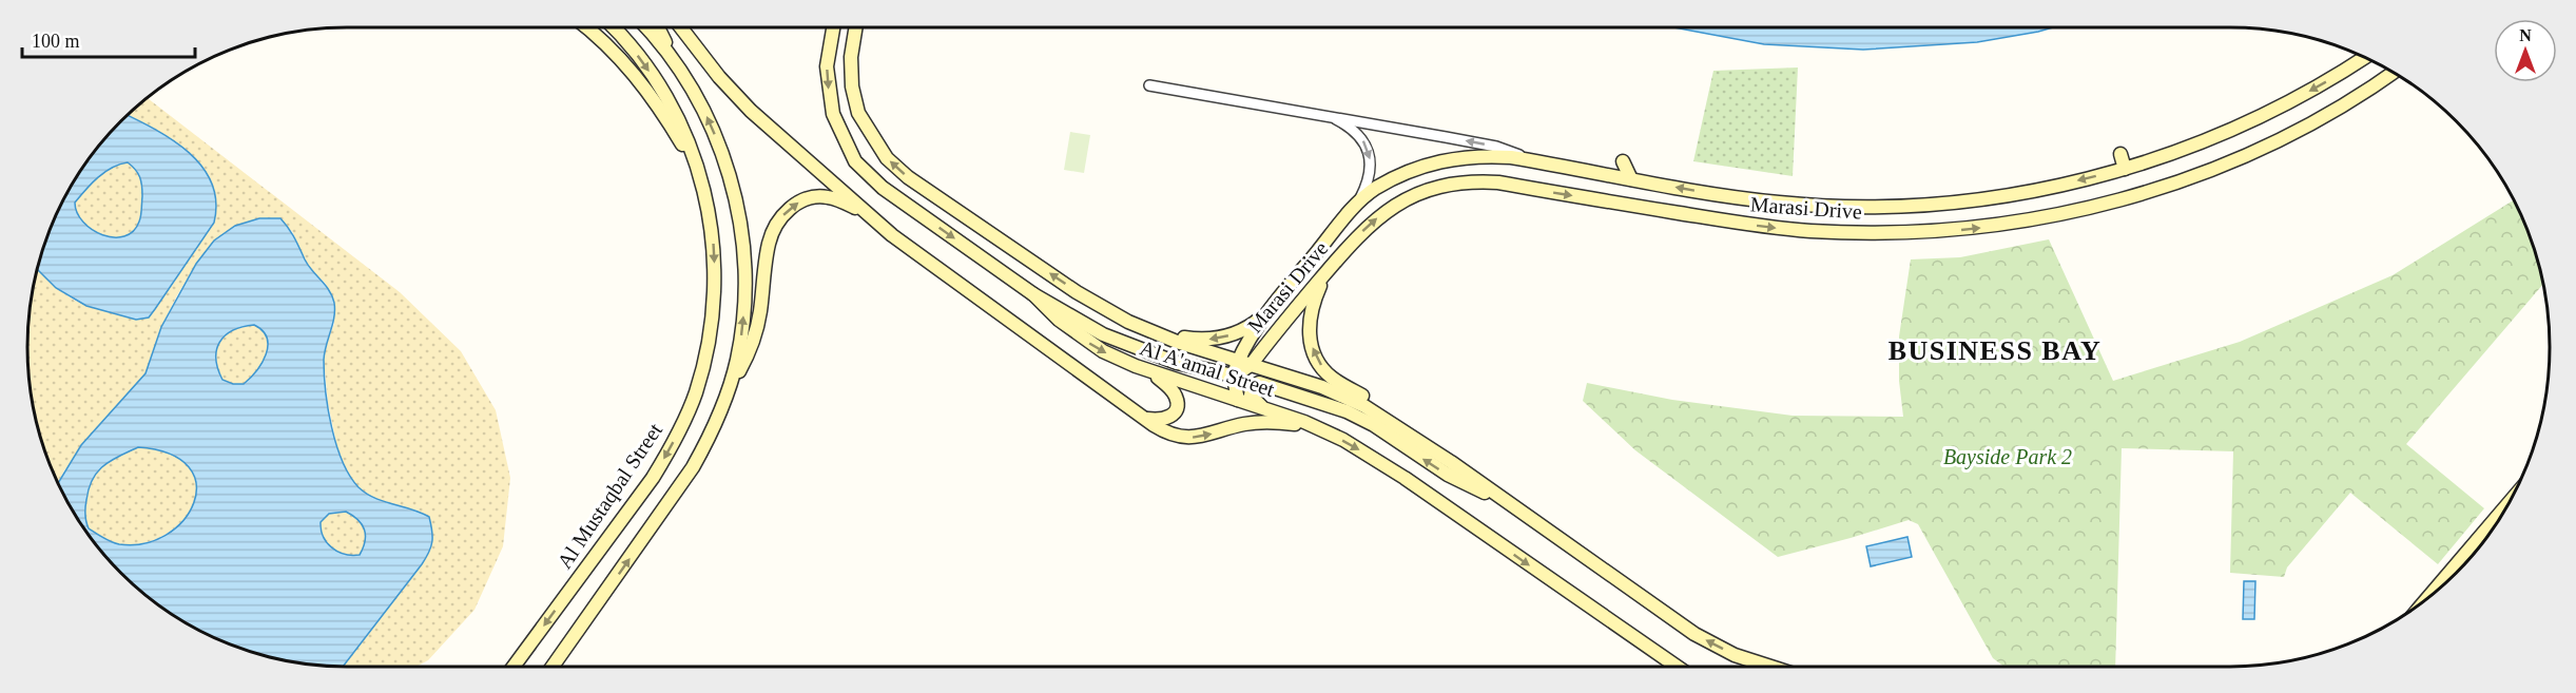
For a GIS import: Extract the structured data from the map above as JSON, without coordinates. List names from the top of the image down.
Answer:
{
  "streets": {
    "street": ["Marasi Drive", "Al A'amal Street", "Al Mustaqbal Street"]
  },
  "crossings": [
    ["Marasi Drive", "Al A'amal Street"]
  ],
  "districts": ["BUSINESS BAY"],
  "parks": ["Bayside Park 2"],
  "scale_bar": "100 m",
  "north": "top"
}
